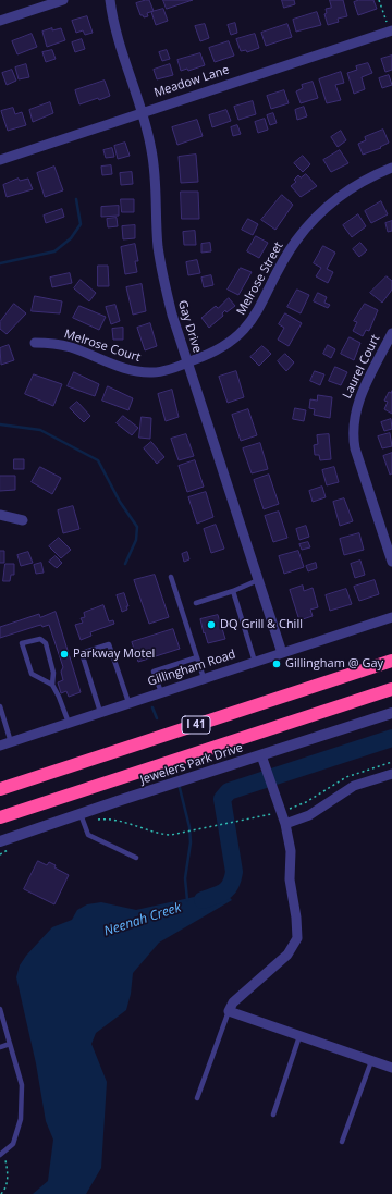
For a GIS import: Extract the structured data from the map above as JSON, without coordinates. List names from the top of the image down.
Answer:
{
  "streets": {
    "highway": ["I 41"],
    "street": [
      "Meadow Lane",
      "Melrose Street",
      "Gay Drive",
      "Melrose Court",
      "Laurel Court",
      "Gillingham Road",
      "Jewelers Park Drive"
    ]
  },
  "crossings": [
    ["Meadow Lane", "Gay Drive"],
    ["Melrose Street", "Gay Drive"],
    ["Melrose Street", "Melrose Court"],
    ["Gay Drive", "Melrose Court"],
    ["Gay Drive", "Gillingham Road"]
  ],
  "water": ["Neenah Creek"],
  "places": ["DQ Grill & Chill", "Parkway Motel", "Gillingham @ Gay"]
}
